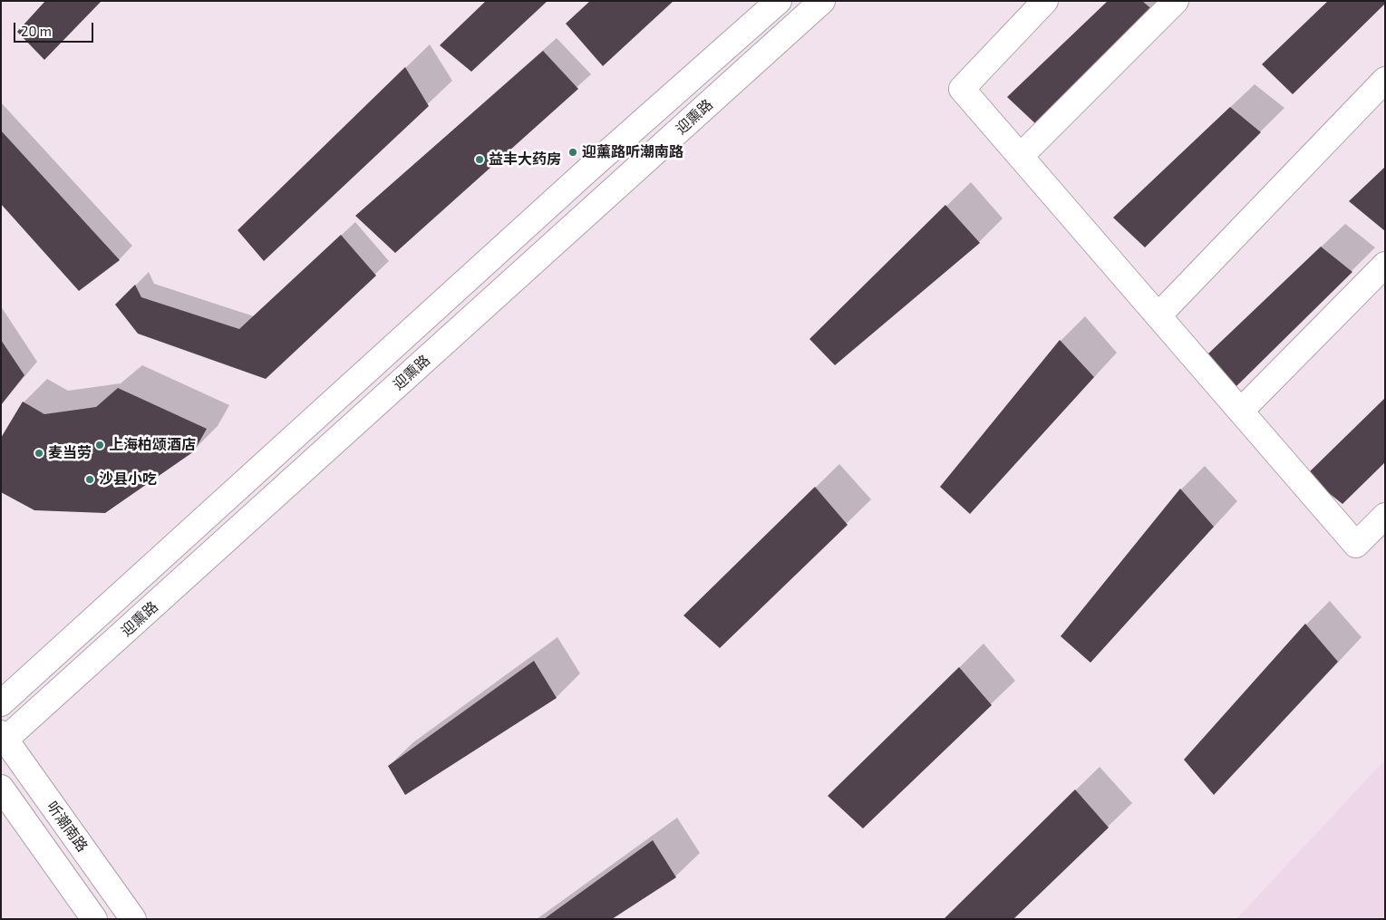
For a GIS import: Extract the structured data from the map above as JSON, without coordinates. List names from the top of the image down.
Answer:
{
  "streets": {
    "street": ["迎熏路", "听潮南路"]
  },
  "crossings": [
    ["迎熏路", "听潮南路"]
  ],
  "places": [
    "迎薰路听潮南路",
    "益丰大药房",
    "上海柏颂酒店",
    "麦当劳",
    "沙县小吃"
  ],
  "scale_bar": "20 m"
}
